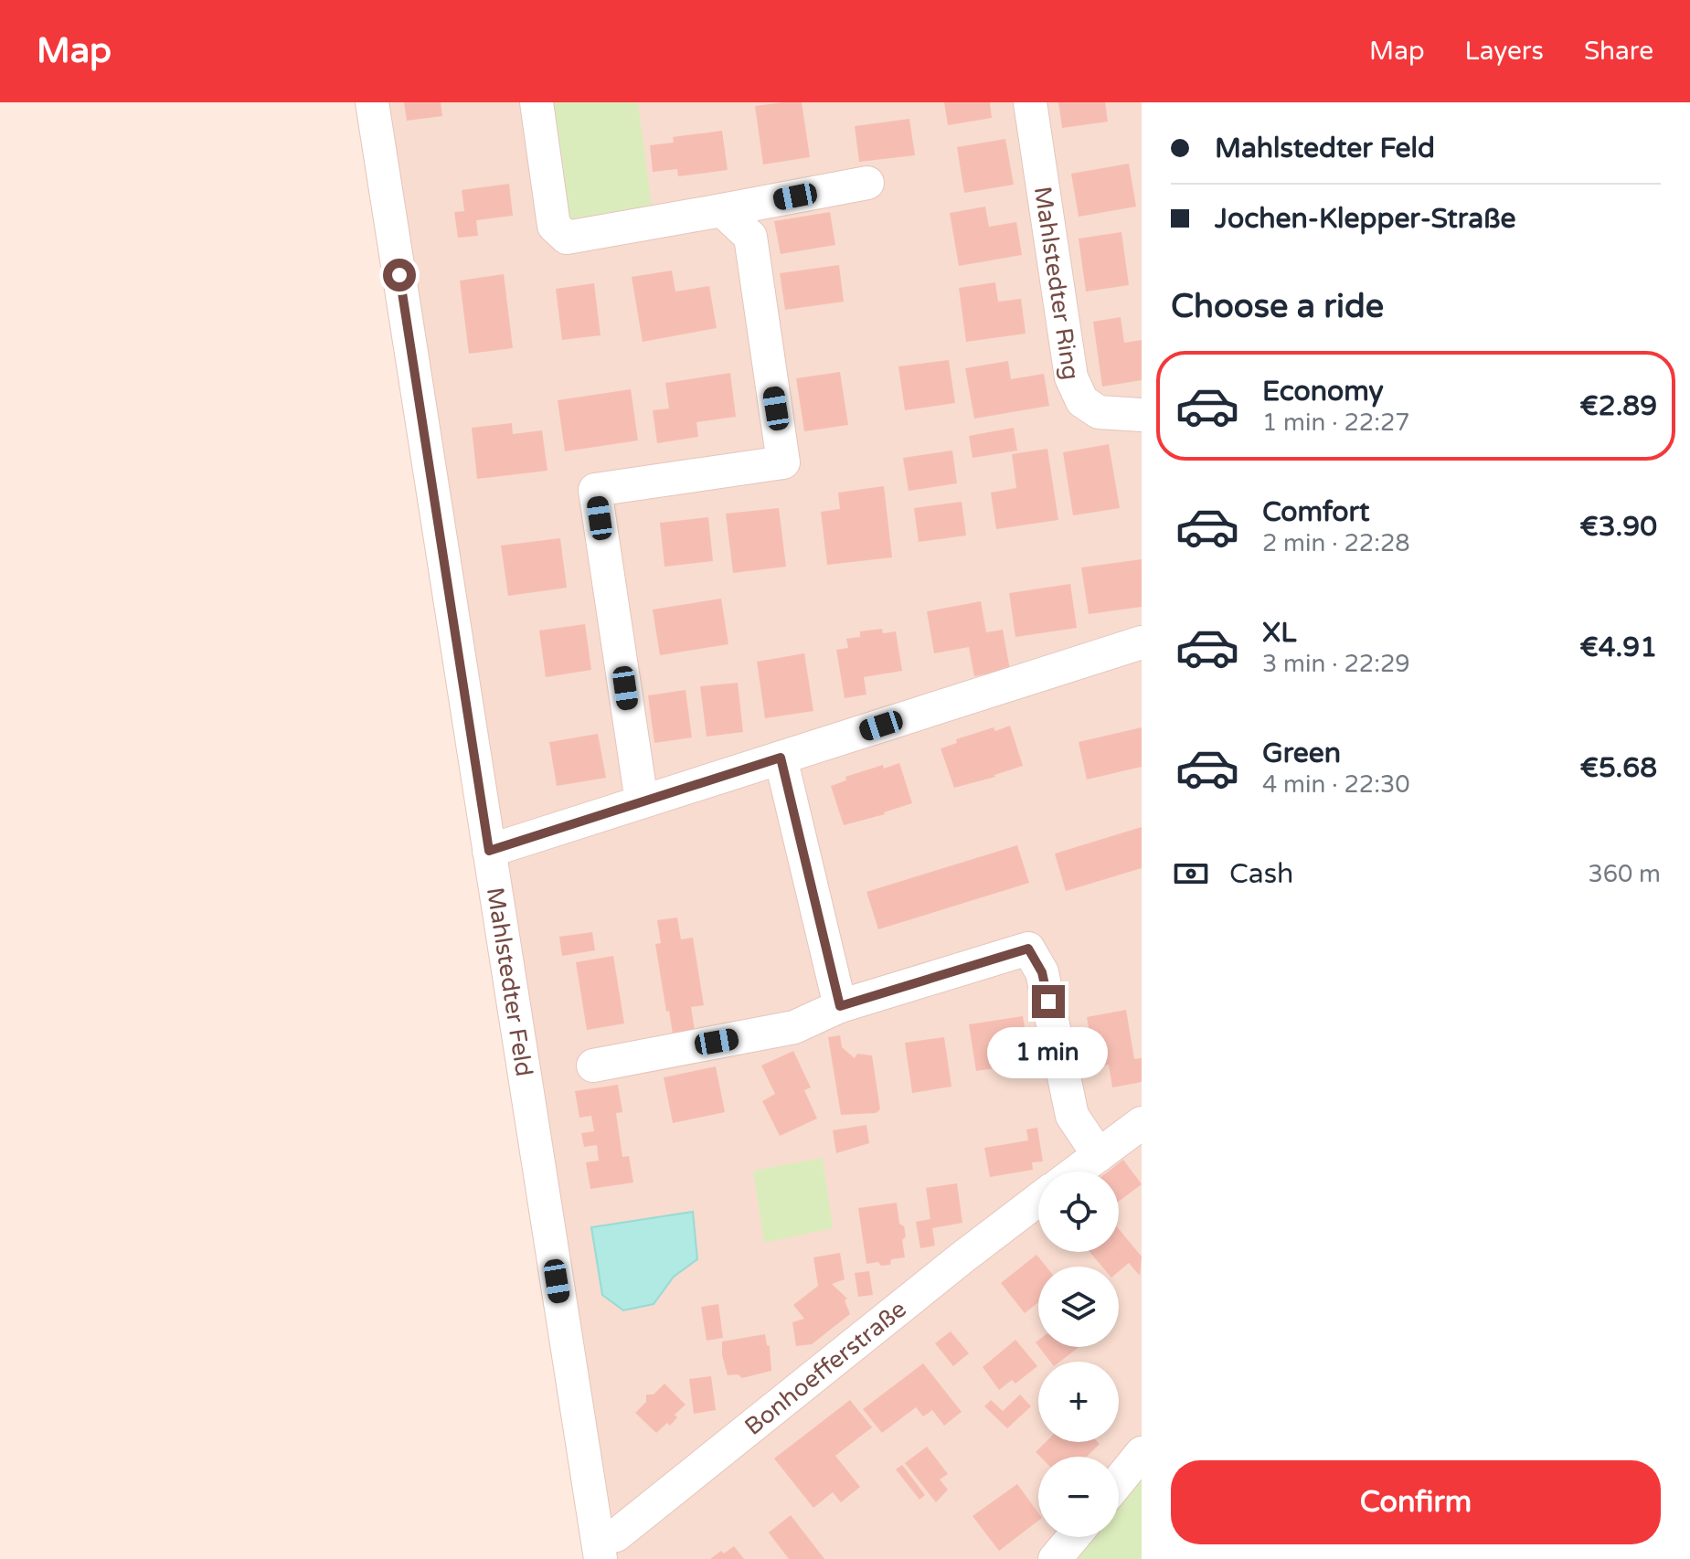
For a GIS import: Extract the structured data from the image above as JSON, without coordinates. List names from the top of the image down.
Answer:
{
  "streets": {
    "street": ["Mahlstedter Ring", "Mahlstedter Feld", "Bonhoefferstraße"]
  },
  "crossings": [
    ["Mahlstedter Feld", "Bonhoefferstraße"]
  ],
  "page": {
    "header": "Map",
    "nav": ["Map", "Layers", "Share"],
    "banner": ["Mahlstedter Feld", "Jochen-Klepper-Straße"],
    "heading": "Choose a ride",
    "list": [
      {
        "name": "Economy",
        "note": "1 min · 22:27",
        "value": "€2.89"
      },
      {
        "name": "Comfort",
        "note": "2 min · 22:28",
        "value": "€3.90"
      },
      {
        "name": "XL",
        "note": "3 min · 22:29",
        "value": "€4.91"
      },
      {
        "name": "Green",
        "note": "4 min · 22:30",
        "value": "€5.68"
      }
    ],
    "pay": ["Cash", "360 m"],
    "bubble": "1 min",
    "map_buttons": ["+", "−"],
    "buttons": "Confirm"
  }
}
